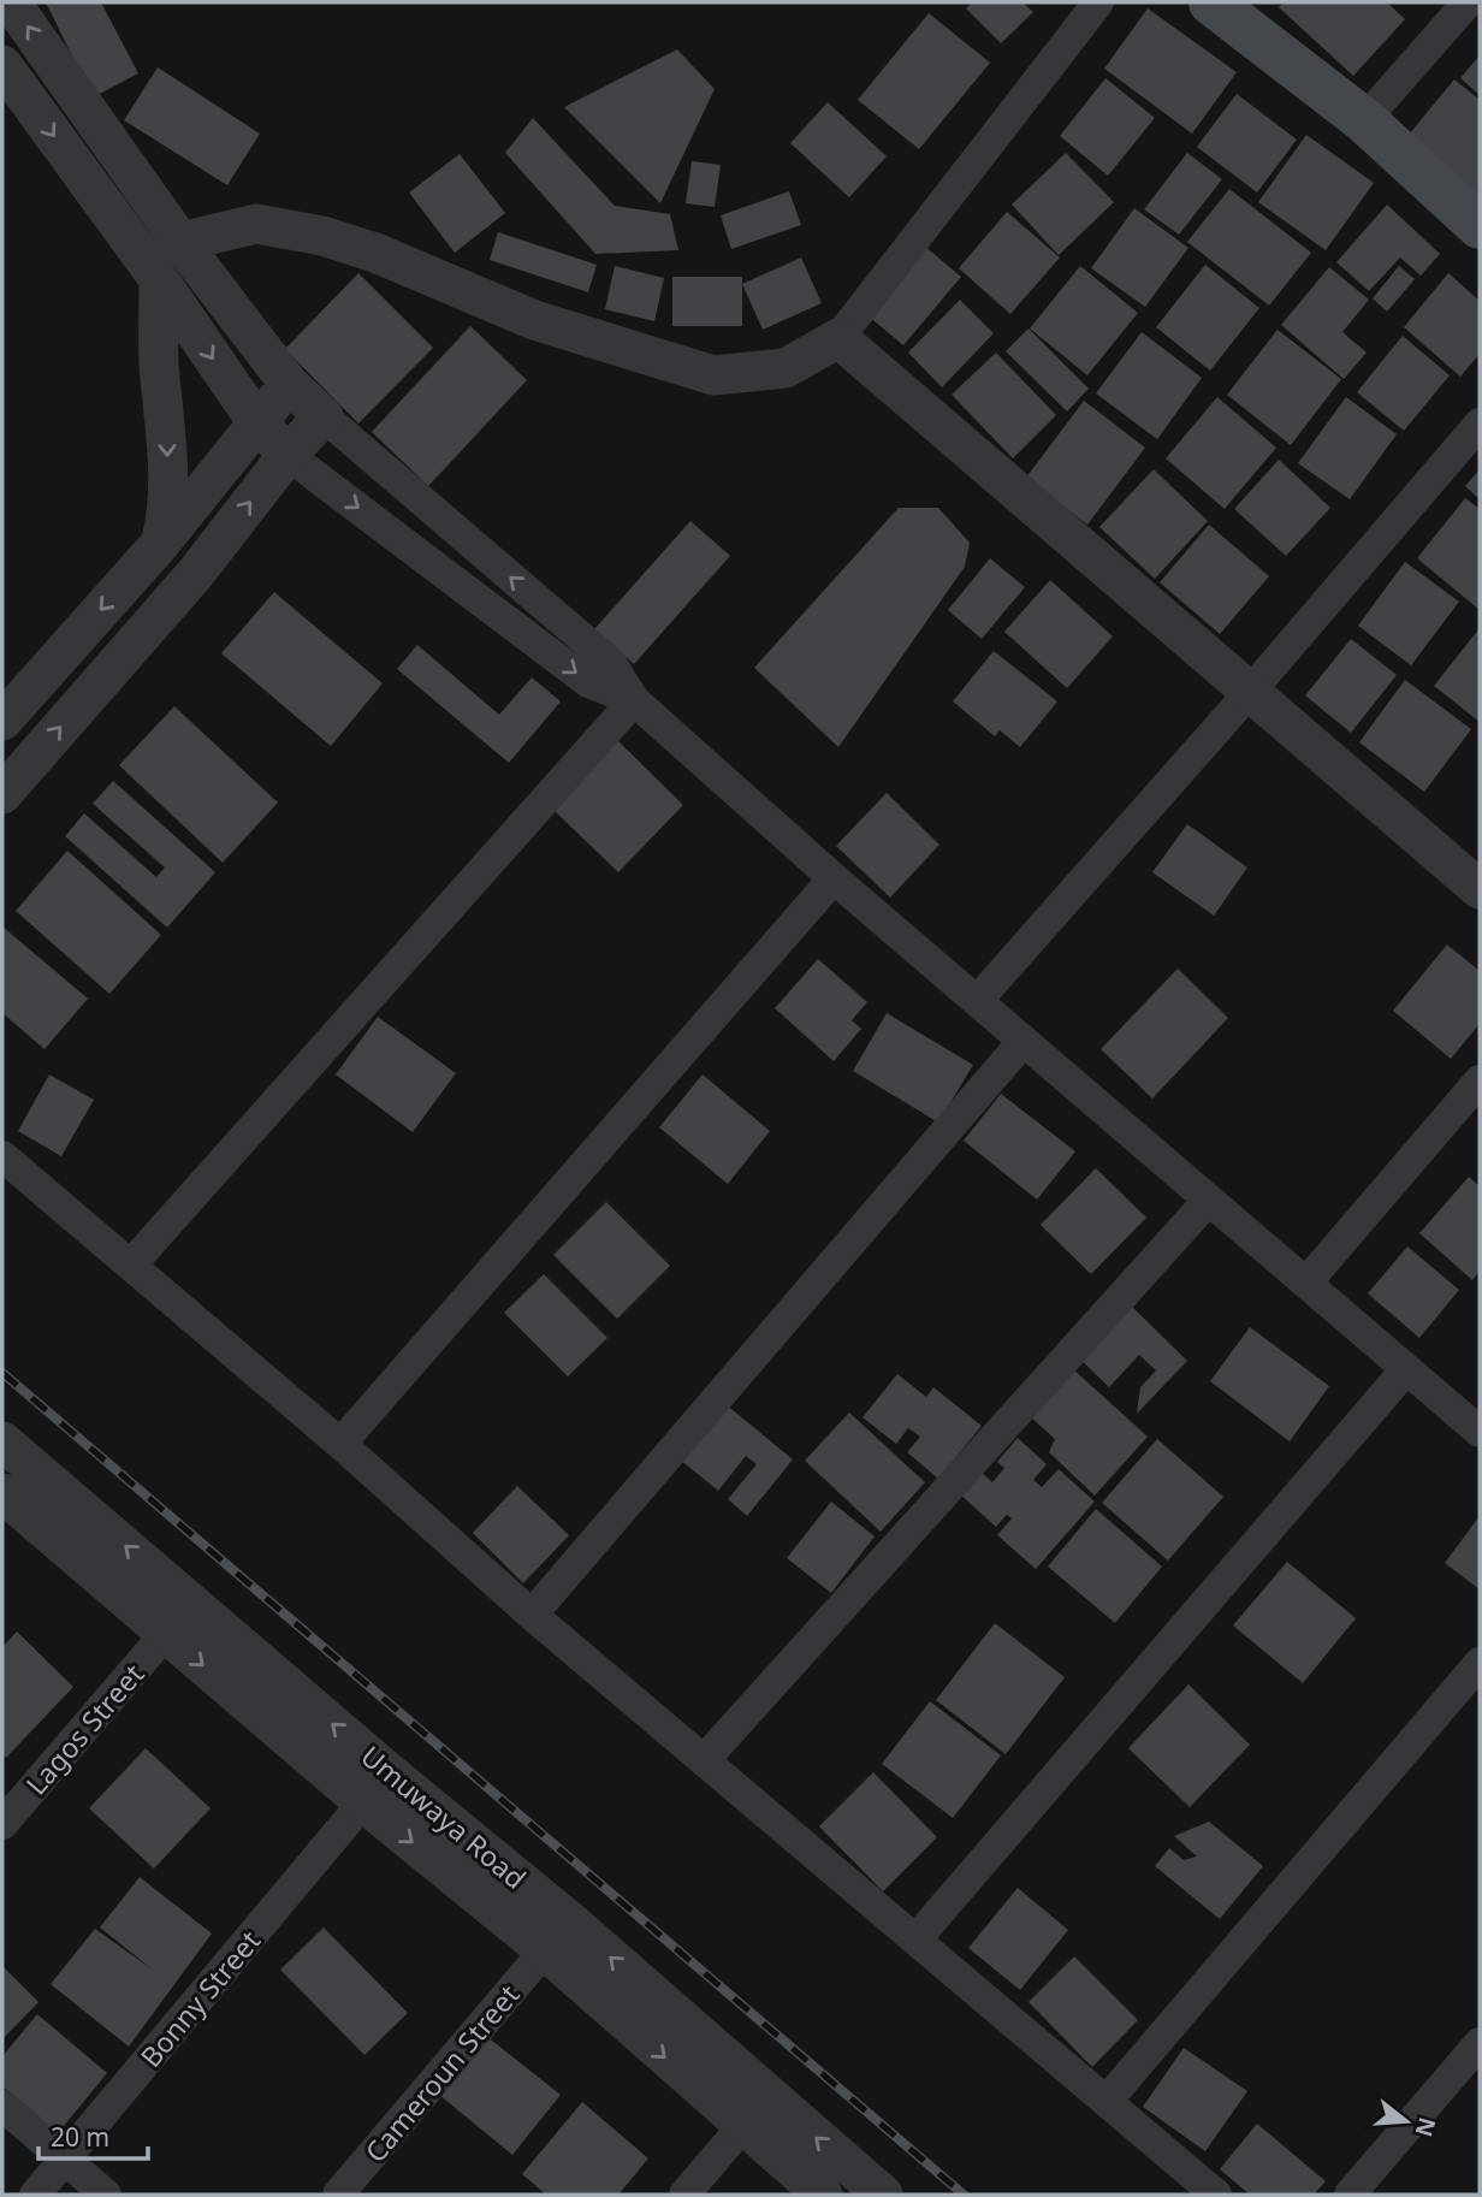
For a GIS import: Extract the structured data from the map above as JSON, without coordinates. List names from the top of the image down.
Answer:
{
  "streets": {
    "street": [
      "Lagos Street",
      "Umuwaya Road",
      "Bonny Street",
      "Cameroun Street"
    ]
  },
  "crossings": [
    ["Lagos Street", "Umuwaya Road"],
    ["Umuwaya Road", "Bonny Street"],
    ["Umuwaya Road", "Cameroun Street"]
  ],
  "scale_bar": "20 m",
  "north": "right"
}
